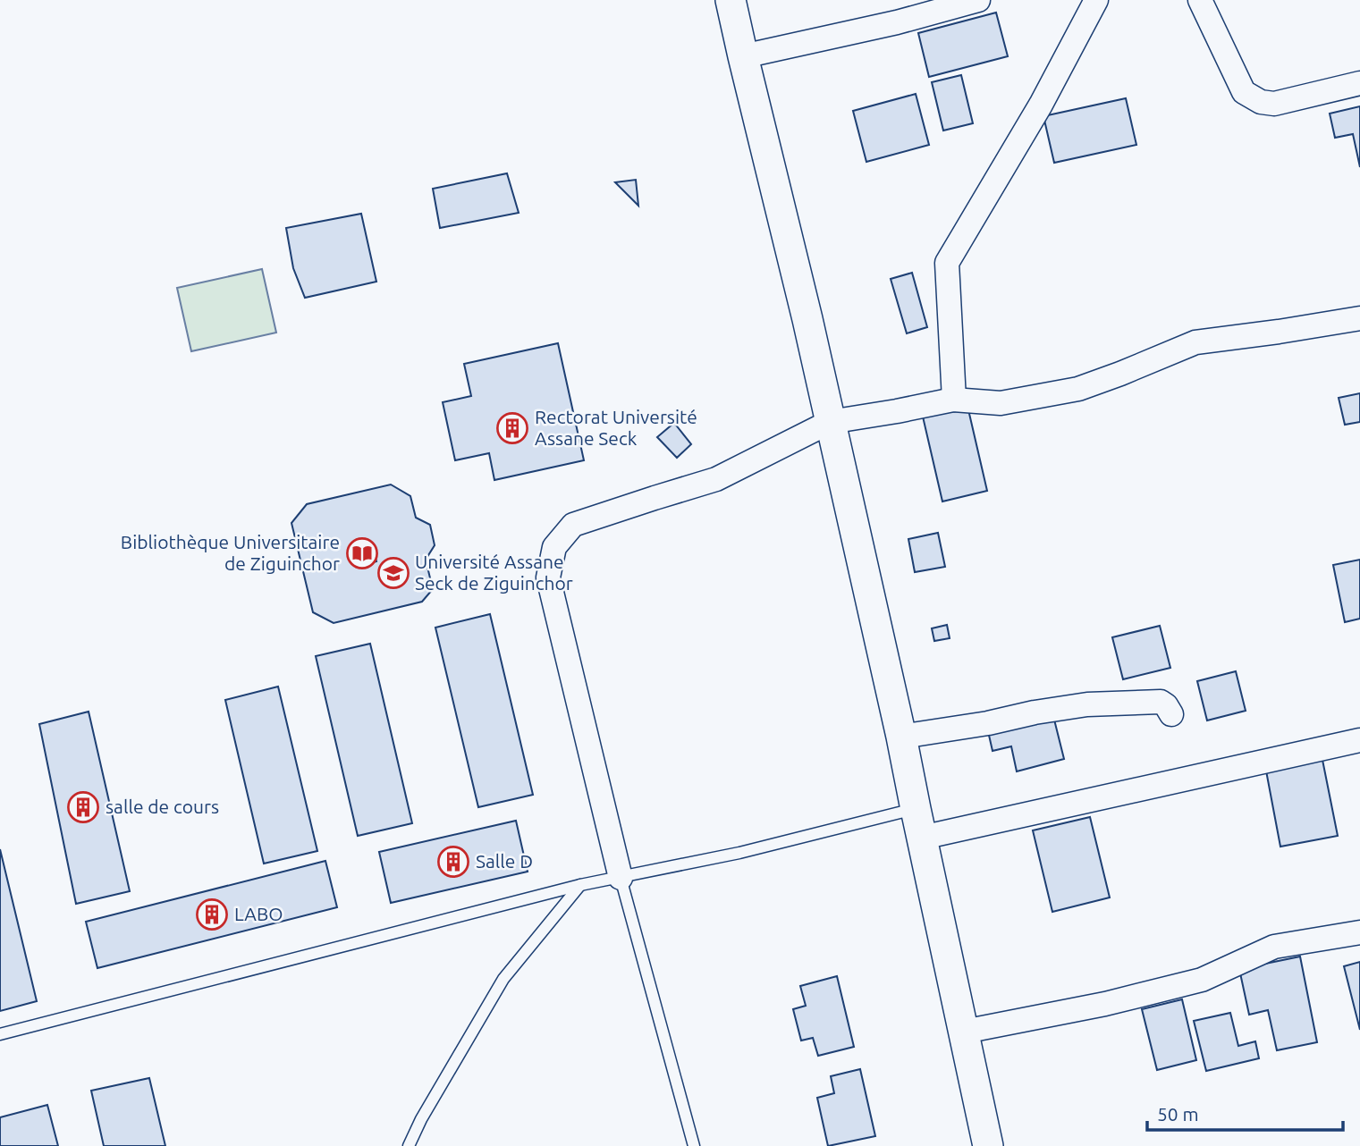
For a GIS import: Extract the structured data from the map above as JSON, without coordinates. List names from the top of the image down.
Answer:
{
  "places": {
    "building": [
      "Rectorat Université Assane Seck",
      "salle de cours",
      "Salle D",
      "LABO"
    ],
    "library": ["Bibliothèque Universitaire de Ziguinchor"],
    "school or university": ["Université Assane Seck de Ziguinchor"]
  },
  "scale_bar": "50 m"
}
